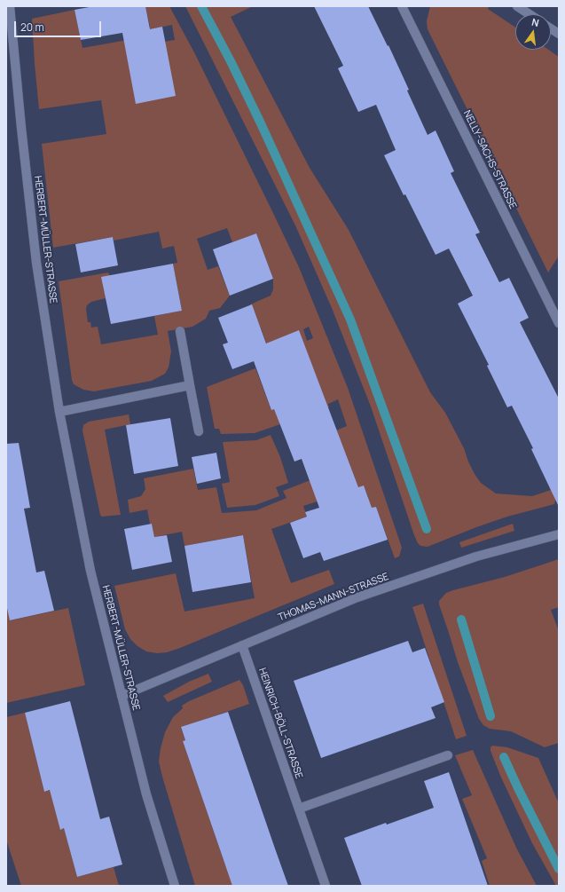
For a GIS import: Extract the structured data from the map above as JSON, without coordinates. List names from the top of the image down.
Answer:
{
  "streets": {
    "street": [
      "NELLY-SACHS-STRASSE",
      "HERBERT-MÜLLER-STRASSE",
      "THOMAS-MANN-STRASSE",
      "HEINRICH-BÖLL-STRASSE"
    ]
  },
  "crossings": [
    ["HERBERT-MÜLLER-STRASSE", "THOMAS-MANN-STRASSE"],
    ["THOMAS-MANN-STRASSE", "HEINRICH-BÖLL-STRASSE"]
  ],
  "scale_bar": "20 m",
  "north": "top"
}
